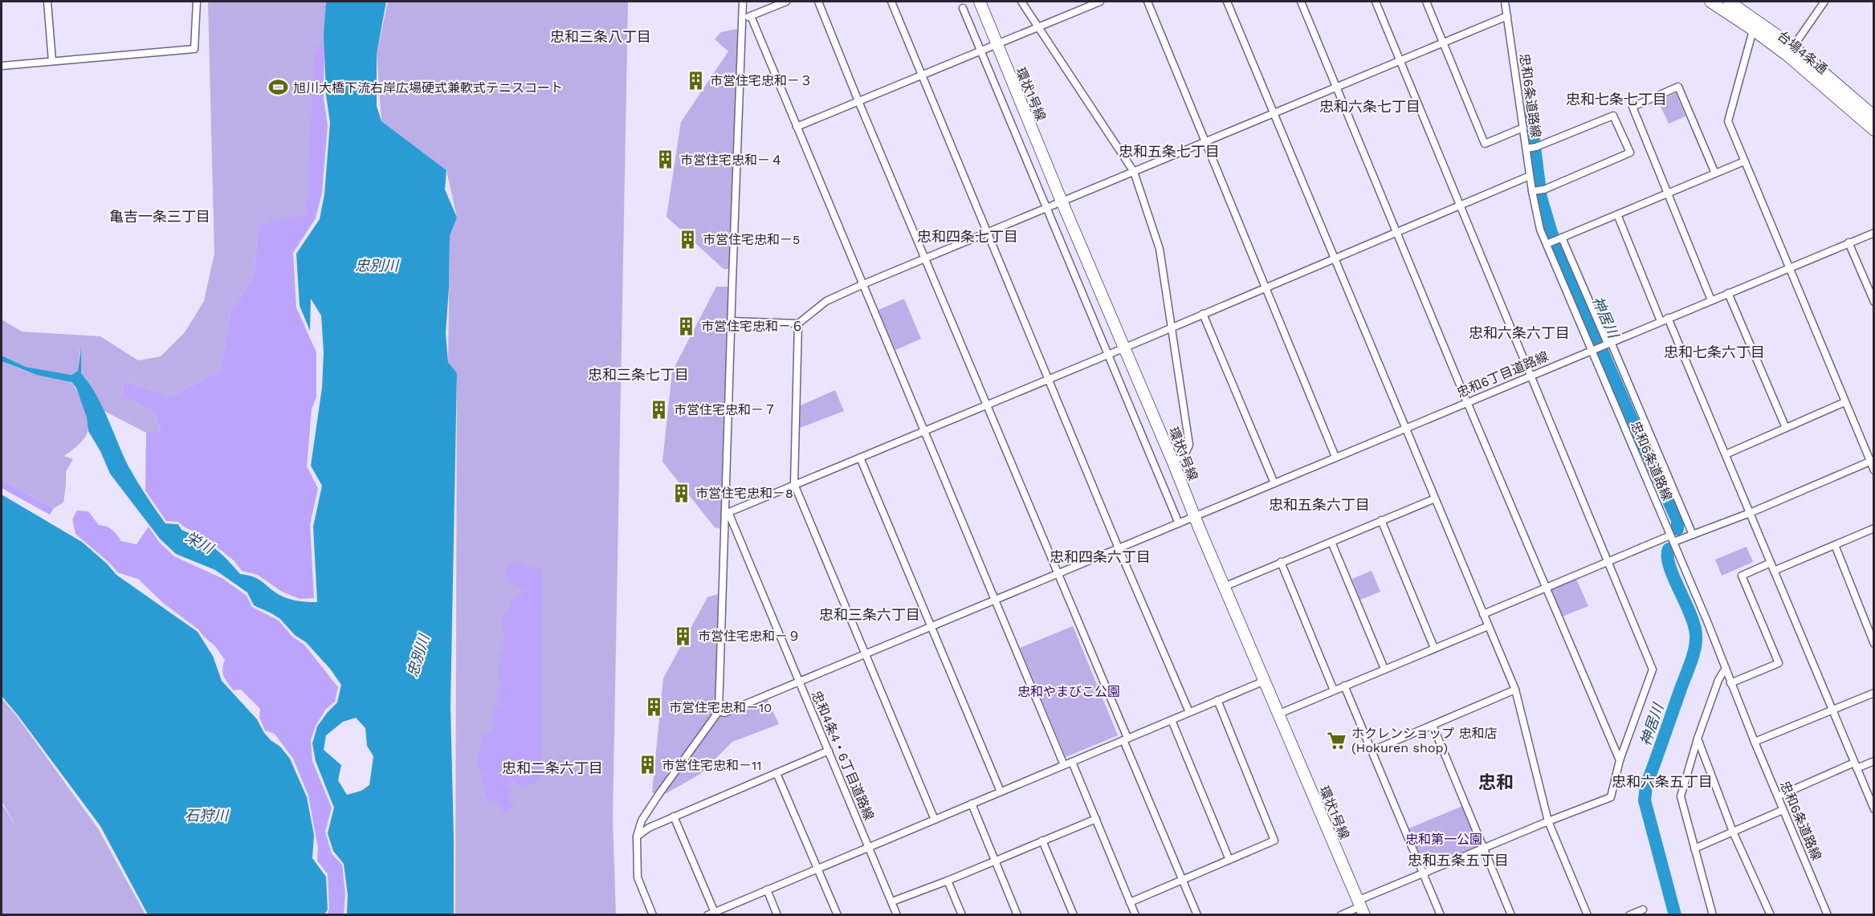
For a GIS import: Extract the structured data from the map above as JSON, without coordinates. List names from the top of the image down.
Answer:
{
  "streets": {
    "main road": ["台場4条通", "環状1号線"],
    "street": ["忠和6条道路線", "忠和6丁目道路線", "忠和4条4・6丁目道路線"]
  },
  "crossings": [
    ["環状1号線", "忠和6丁目道路線"],
    ["環状1号線", "忠和4条4・6丁目道路線"],
    ["忠和6条道路線", "忠和6丁目道路線"],
    ["忠和6丁目道路線", "忠和4条4・6丁目道路線"]
  ],
  "districts": [
    "忠和三条八丁目",
    "忠和七条七丁目",
    "忠和六条七丁目",
    "忠和五条七丁目",
    "亀吉一条三丁目",
    "忠和四条七丁目",
    "忠和六条六丁目",
    "忠和七条六丁目",
    "忠和三条七丁目",
    "忠和五条六丁目",
    "忠和四条六丁目",
    "忠和三条六丁目",
    "忠和二条六丁目",
    "忠和",
    "忠和六条五丁目",
    "忠和五条五丁目"
  ],
  "water": [
    "忠別川",
    "神居川",
    "栄川",
    "石狩川"
  ],
  "parks": ["忠和やまびこ公園", "忠和第一公園"],
  "places": {
    "building": [
      "市営住宅忠和－３",
      "市営住宅忠和－４",
      "市営住宅忠和－5",
      "市営住宅忠和－６",
      "市営住宅忠和－７",
      "市営住宅忠和－8",
      "市営住宅忠和－９",
      "市営住宅忠和－10",
      "市営住宅忠和－11"
    ],
    "sports": ["旭川大橋下流右岸広場硬式兼軟式テニスコート"],
    "supermarket": ["ホクレンショップ 忠和店 (Hokuren shop)"]
  }
}
